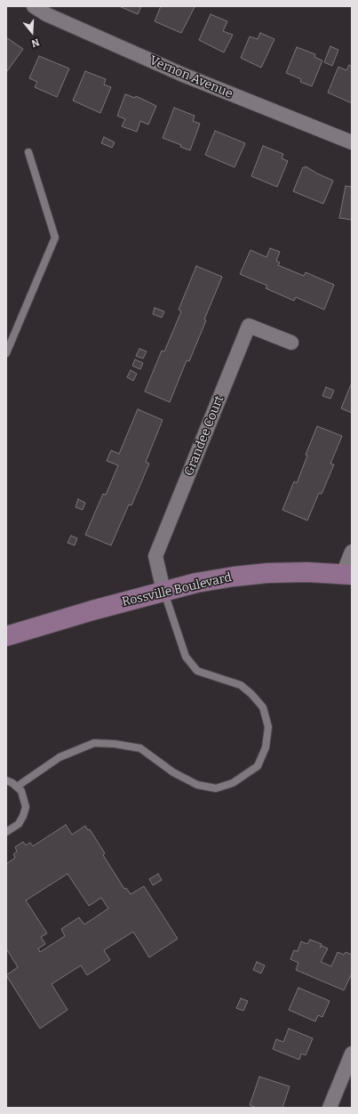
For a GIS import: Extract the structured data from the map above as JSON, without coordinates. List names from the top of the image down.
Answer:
{
  "streets": {
    "main road": ["Rossville Boulevard"],
    "street": ["Vernon Avenue", "Grandee Court"]
  },
  "crossings": [
    ["Grandee Court", "Rossville Boulevard"]
  ],
  "north": "bottom"
}
